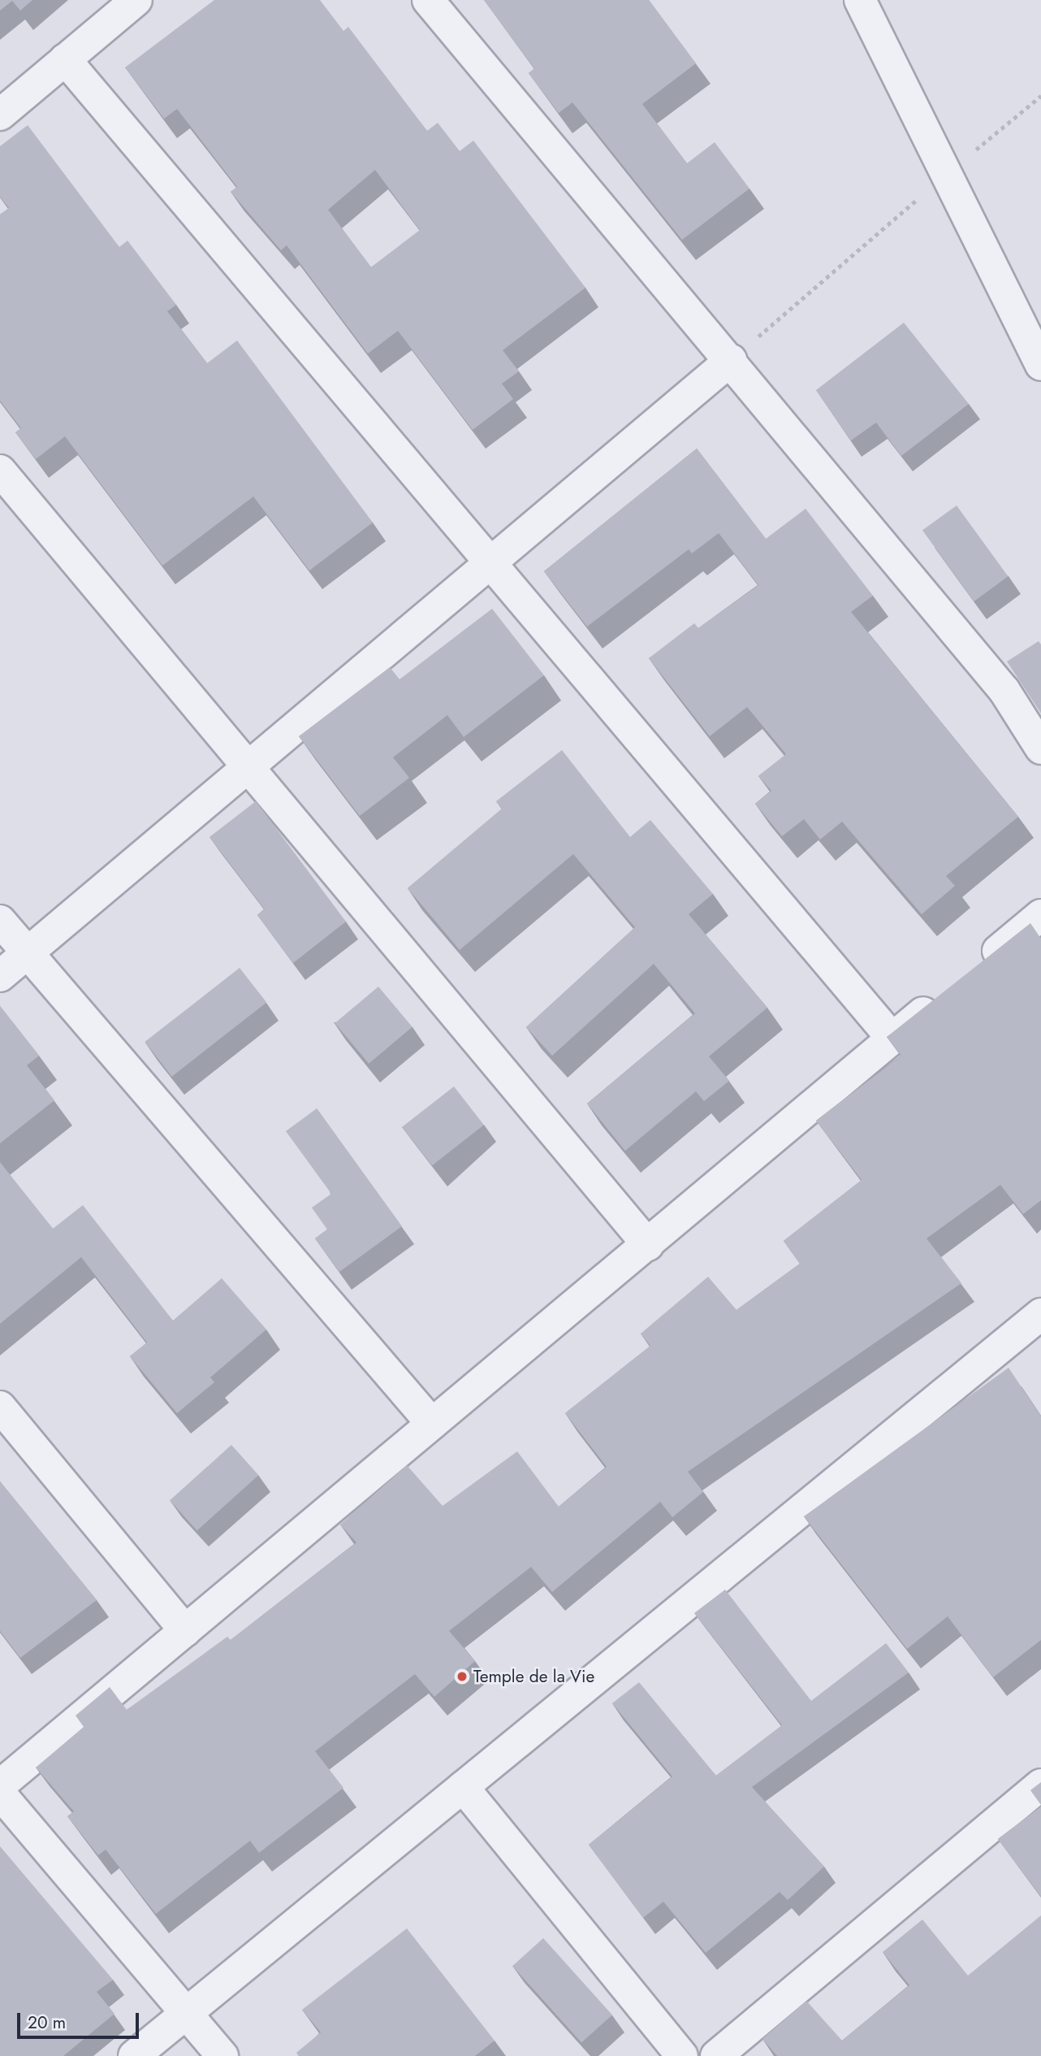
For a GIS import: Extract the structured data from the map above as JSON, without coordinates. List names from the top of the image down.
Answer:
{
  "places": ["Temple de la Vie"],
  "scale_bar": "20 m"
}
